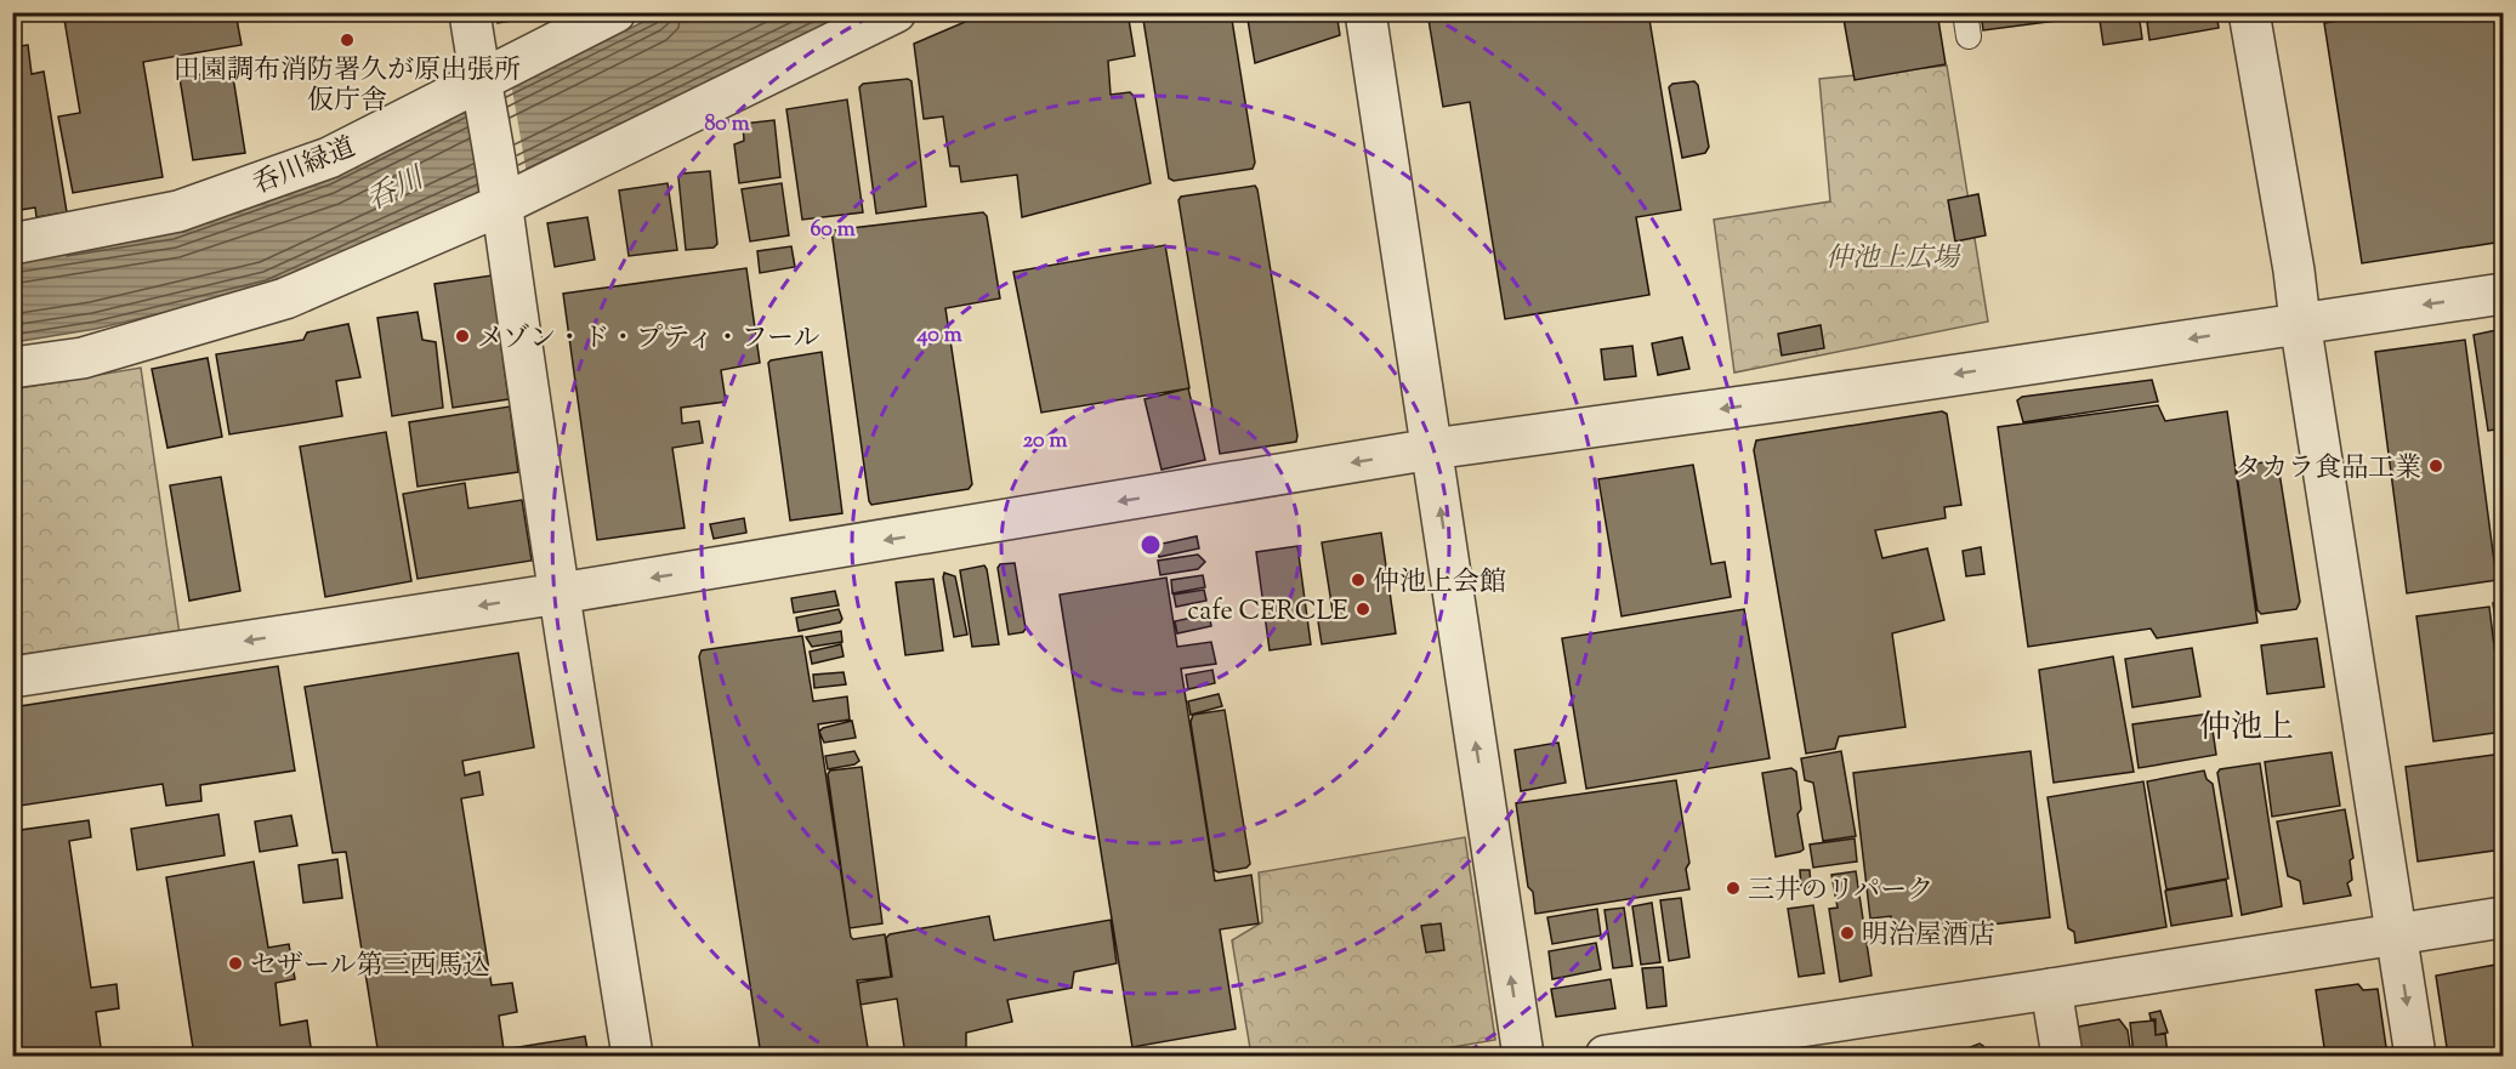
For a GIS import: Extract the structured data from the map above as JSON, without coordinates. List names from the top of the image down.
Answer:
{
  "streets": {
    "street": ["呑川緑道"]
  },
  "districts": ["仲池上"],
  "water": ["呑川"],
  "parks": ["仲池上広場"],
  "places": [
    "田園調布消防署久が原出張所 仮庁舎",
    "メゾン・ド・プティ・フール",
    "タカラ食品工業",
    "仲池上会館",
    "cafe CERCLE",
    "三井のリパーク",
    "明治屋酒店",
    "セザール第三西馬込"
  ],
  "rings": [
    "80 m",
    "60 m",
    "40 m",
    "20 m"
  ]
}
